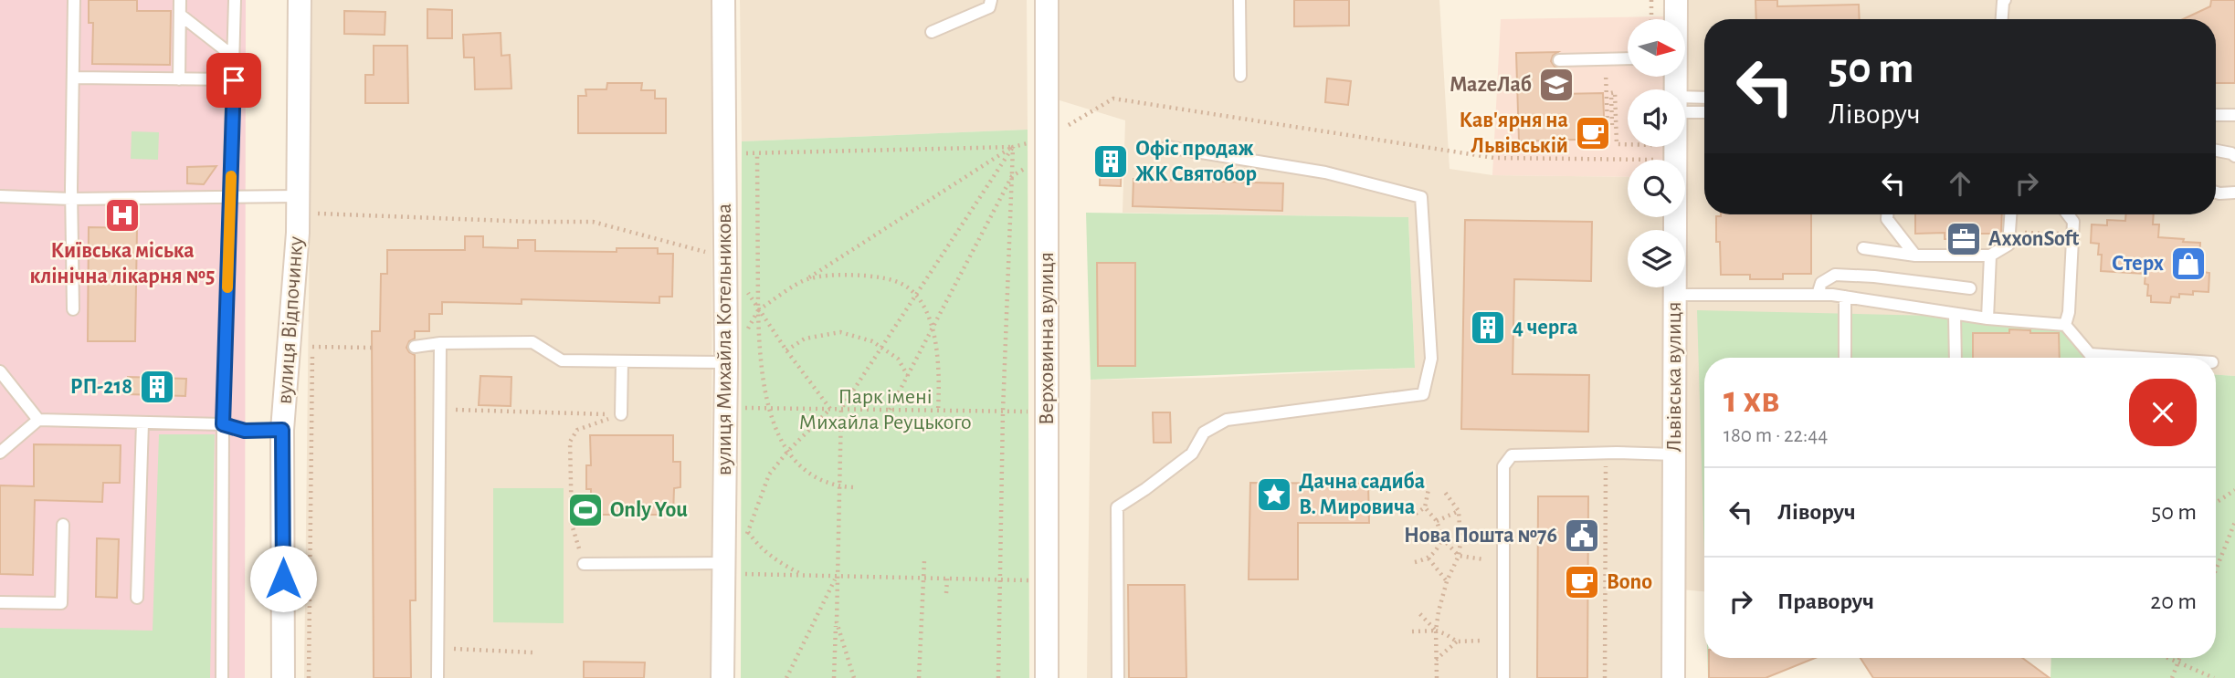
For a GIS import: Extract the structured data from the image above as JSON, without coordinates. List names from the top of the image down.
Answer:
{
  "streets": {
    "street": [
      "вулиця Відпочинку",
      "Верховинна вулиця",
      "вулиця Михайла Котельникова",
      "Львівська вулиця"
    ]
  },
  "parks": ["Парк імені Михайла Реуцького"],
  "places": {
    "school or university": ["MazeЛаб"],
    "cafe": ["Кав'ярня на Львівській", "Bono"],
    "building": ["Офіс продаж ЖК Святобор", "4 черга", "РП-218"],
    "hospital": ["Київська міська клінічна лікарня №5"],
    "office": ["AxxonSoft"],
    "shop": ["Стерх"],
    "place": ["Дачна садиба В. Мировича"],
    "sports": ["Only You"],
    "public building": ["Нова Пошта №76"]
  },
  "north": "right",
  "page": {
    "turn": ["50 m", "Ліворуч"],
    "heading": ["1 хв", "180 m · 22:44"],
    "list": [
      {
        "name": "Ліворуч",
        "value": "50 m"
      },
      {
        "name": "Праворуч",
        "value": "20 m"
      }
    ]
  }
}
